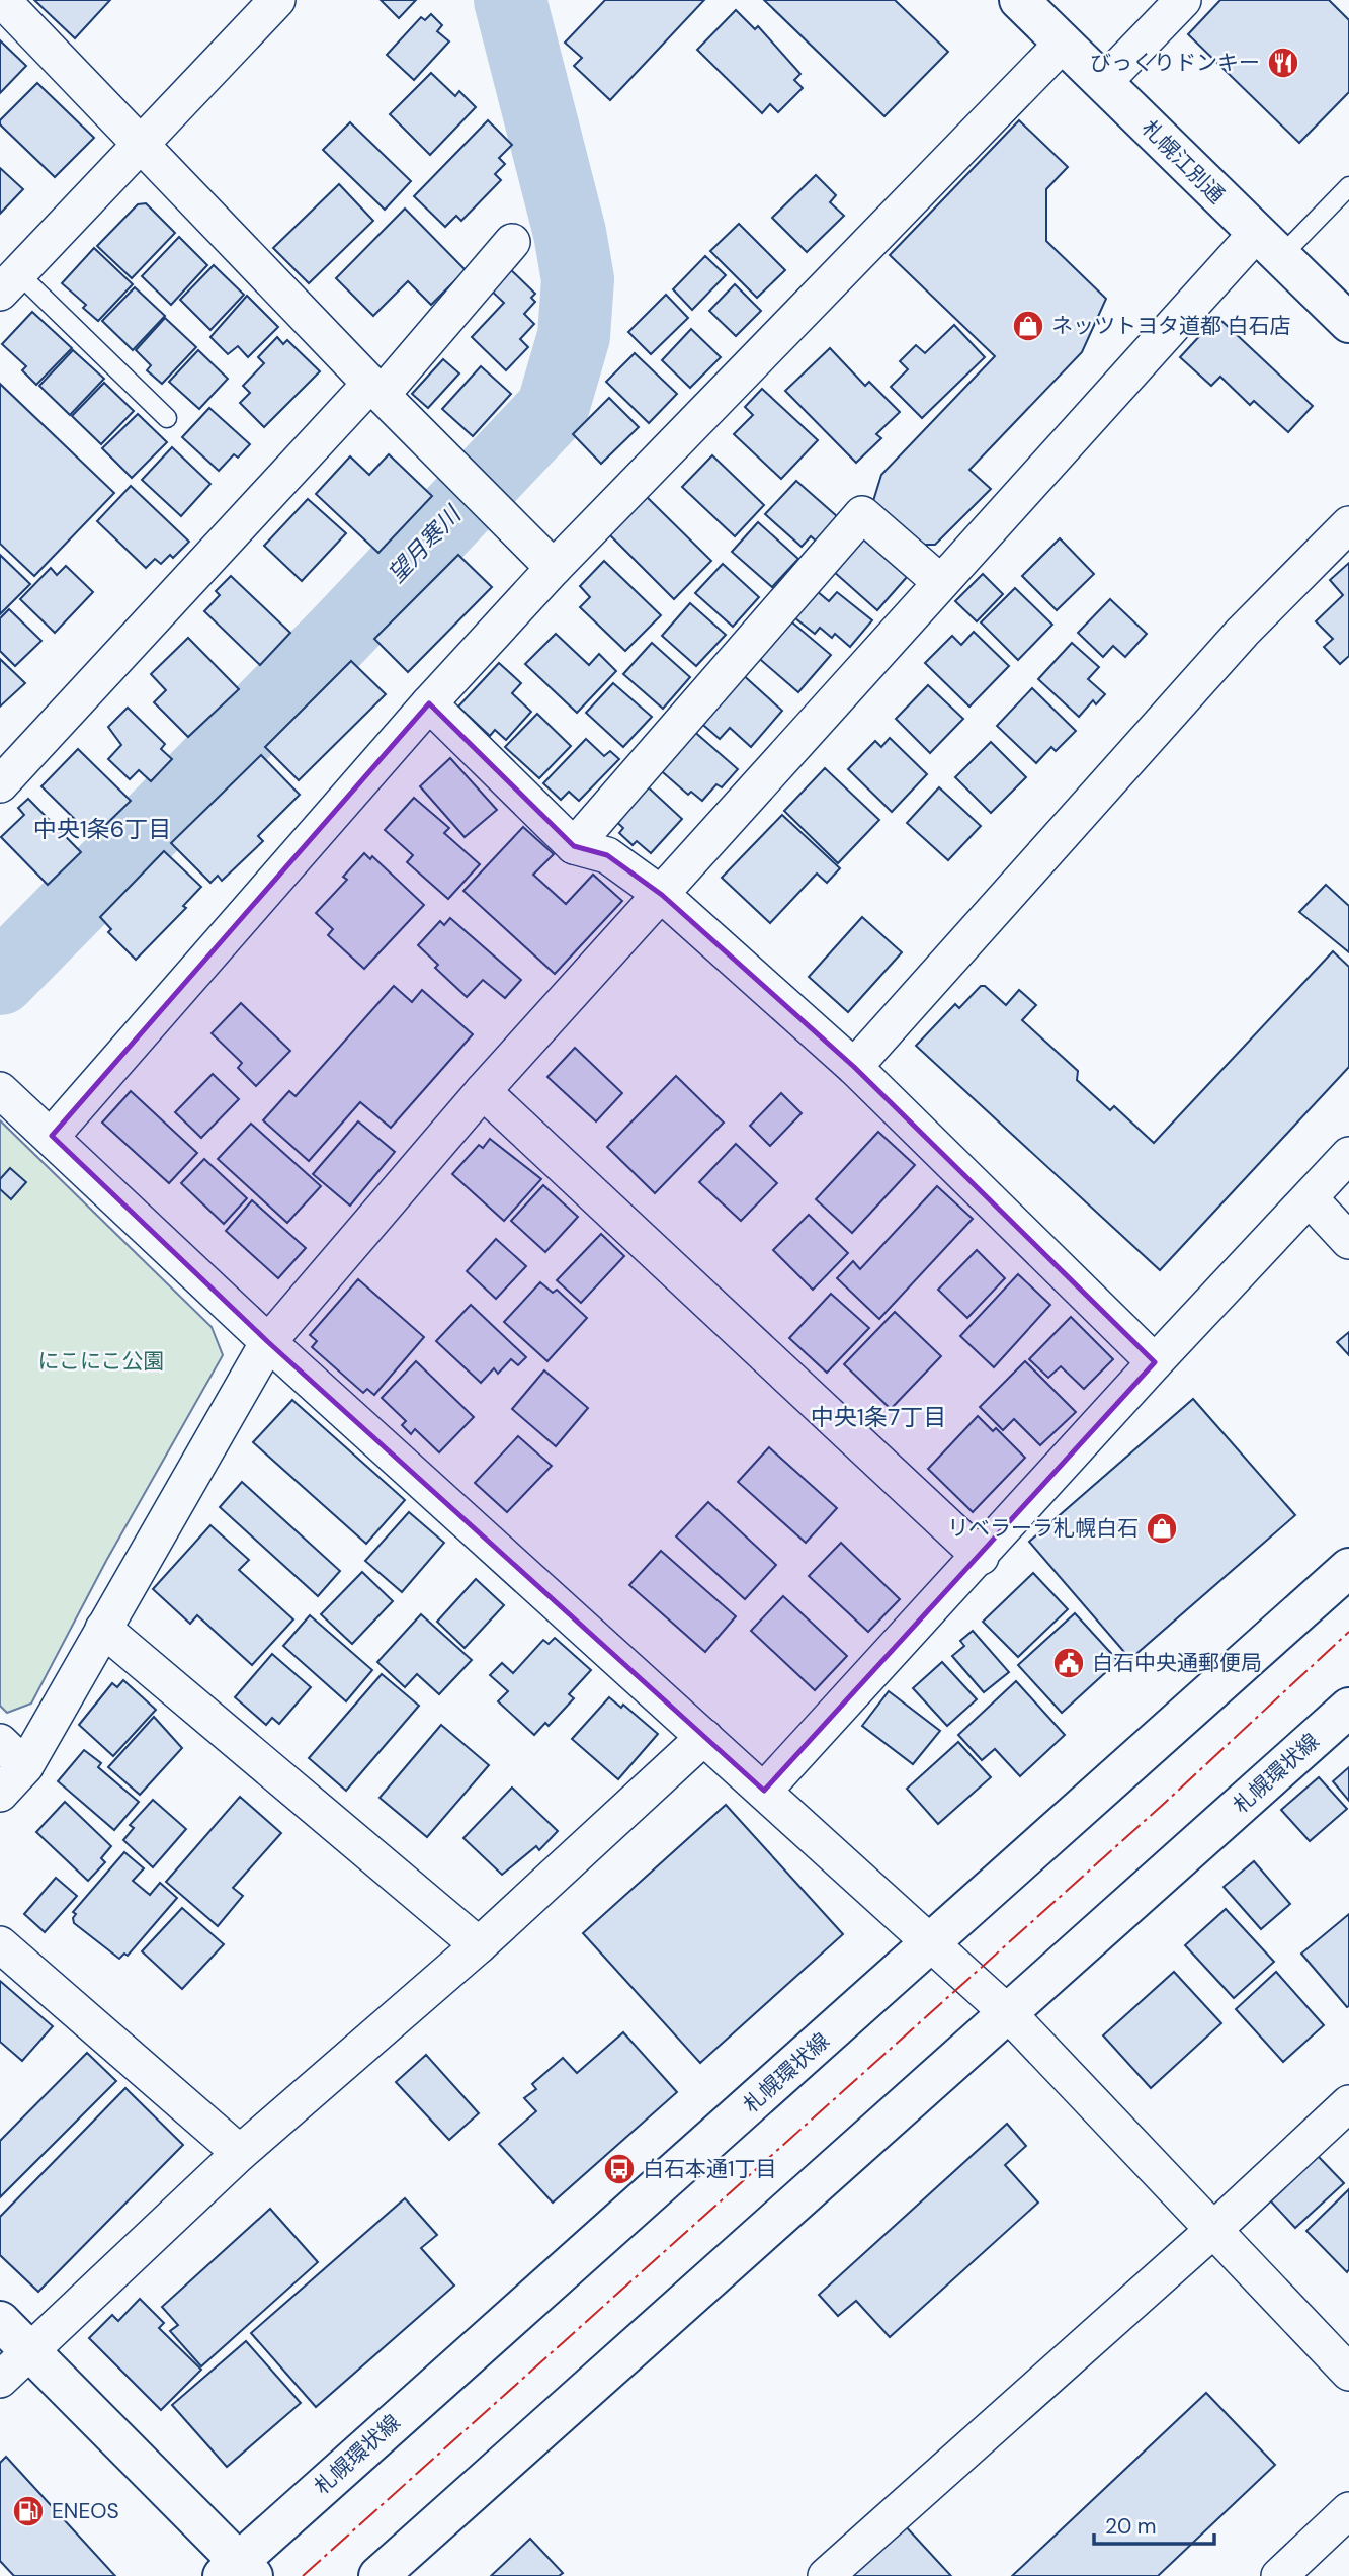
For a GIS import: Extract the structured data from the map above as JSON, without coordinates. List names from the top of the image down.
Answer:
{
  "streets": {
    "main road": ["札幌江別通", "札幌環状線"]
  },
  "districts": ["中央1条6丁目", "中央1条7丁目"],
  "water": ["望月寒川"],
  "parks": ["にこにこ公園"],
  "places": {
    "restaurant": ["びっくりドンキー"],
    "shop": ["ネッツトヨタ道都 白石店", "リベラーラ札幌白石"],
    "public building": ["白石中央通郵便局"],
    "bus stop": ["白石本通1丁目"],
    "fuel station": ["ENEOS"]
  },
  "scale_bar": "20 m"
}
